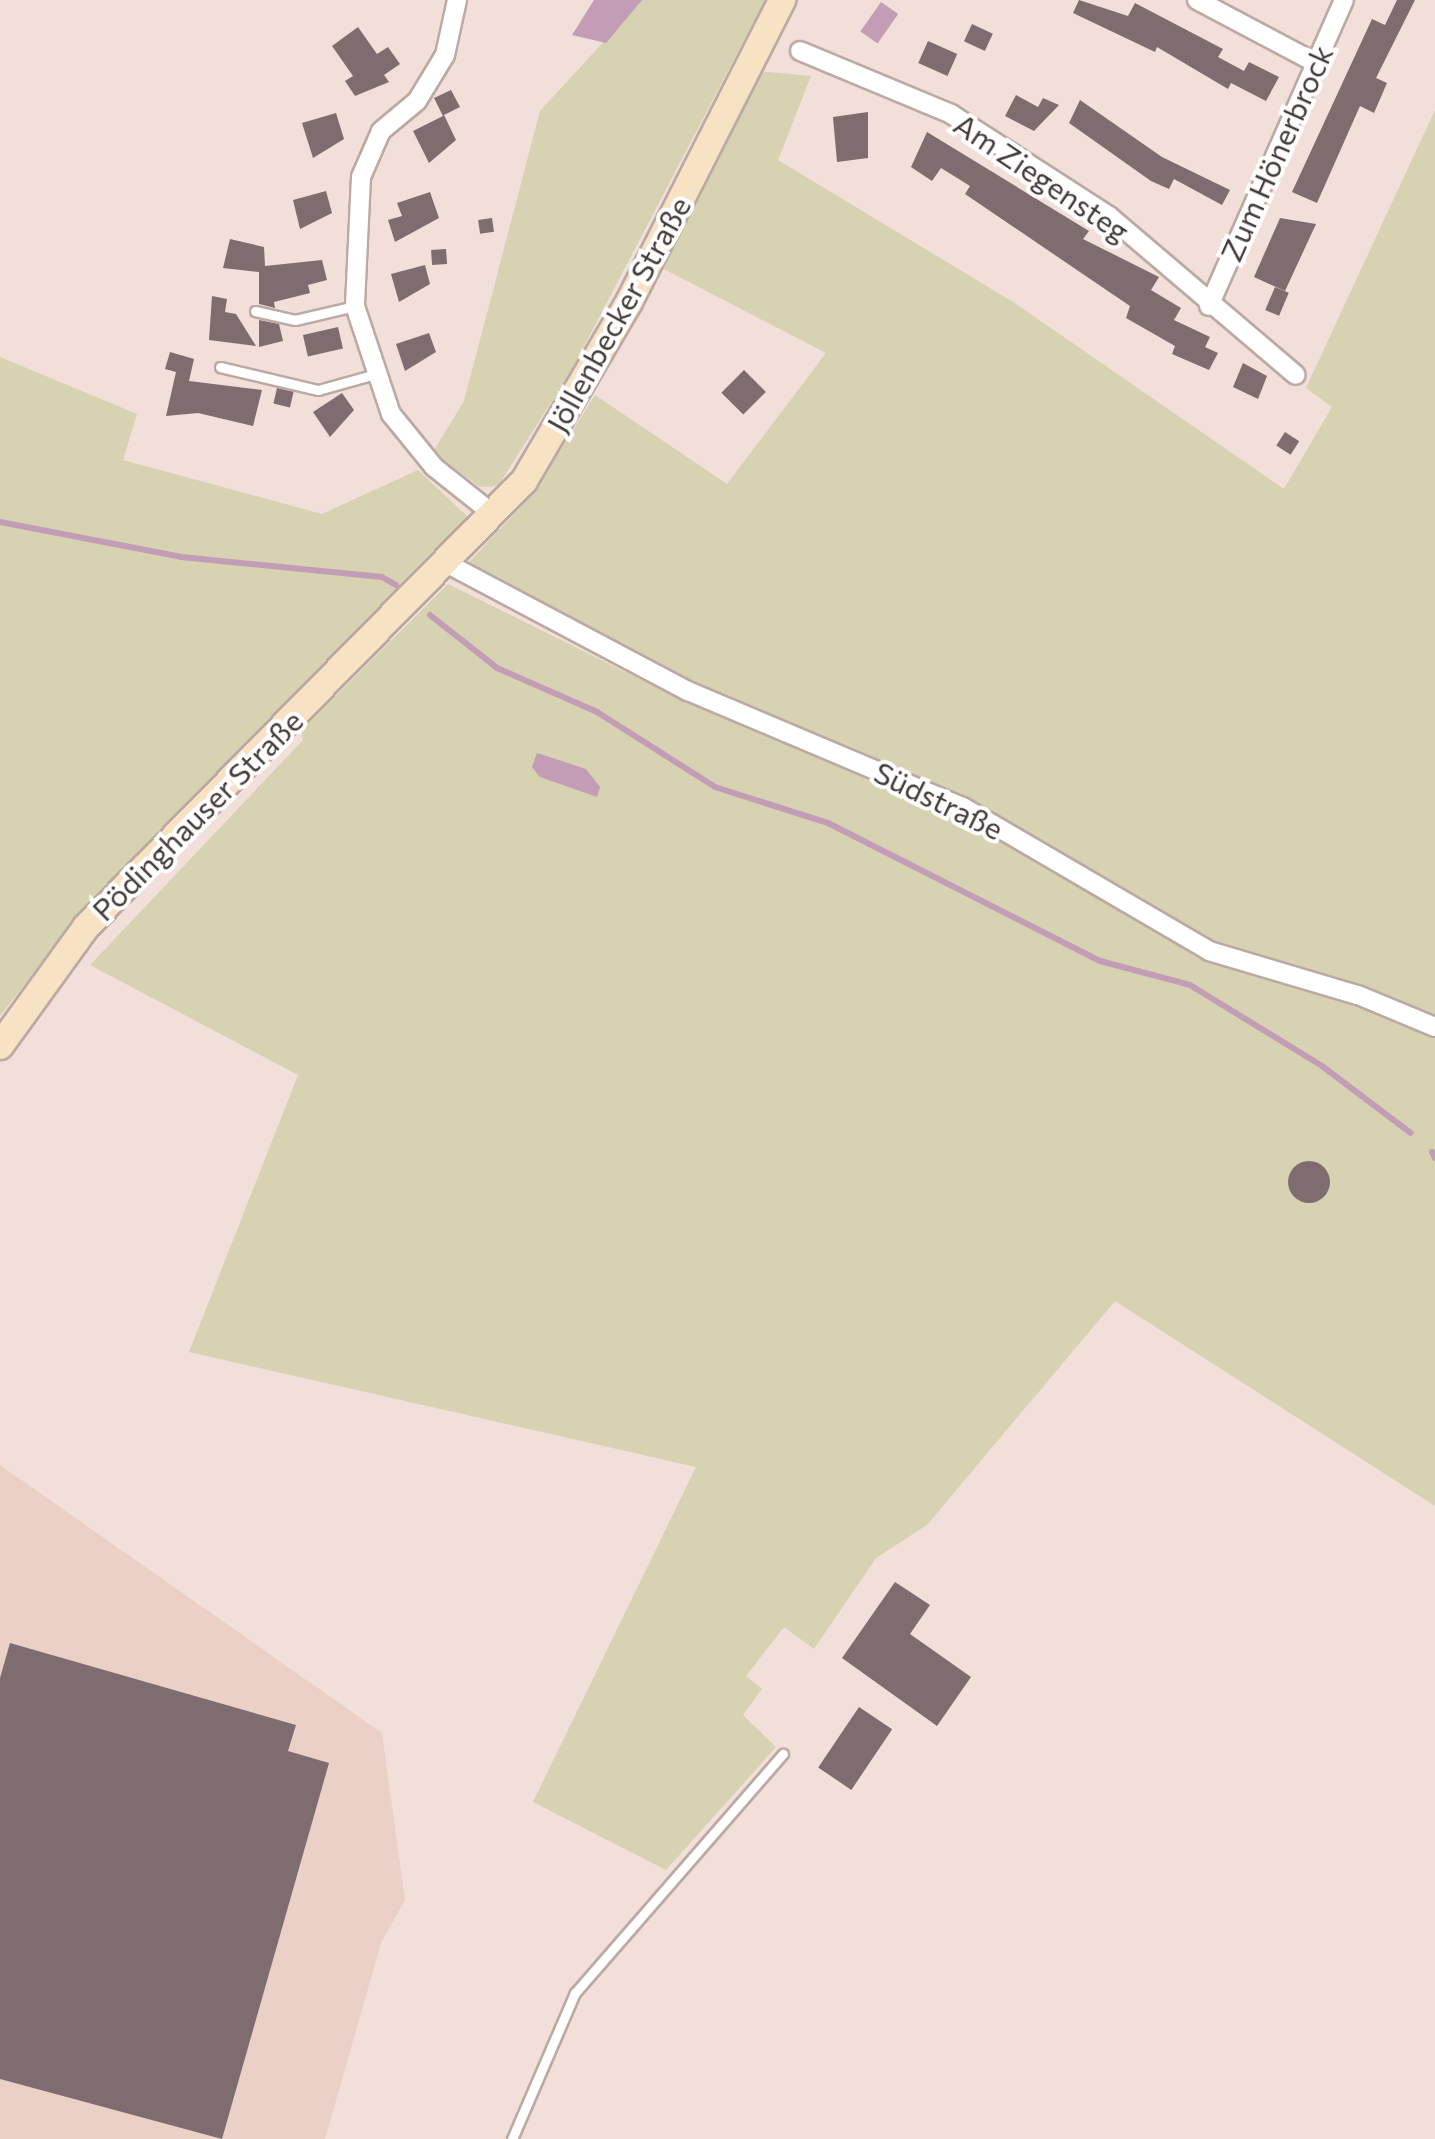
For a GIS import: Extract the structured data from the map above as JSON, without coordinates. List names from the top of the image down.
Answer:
{
  "streets": {
    "main road": ["Jöllenbecker Straße", "Pödinghauser Straße"],
    "street": ["Zum Hönerbrock", "Am Ziegensteg", "Südstraße"]
  },
  "crossings": [
    ["Zum Hönerbrock", "Am Ziegensteg"],
    ["Jöllenbecker Straße", "Südstraße"],
    ["Jöllenbecker Straße", "Pödinghauser Straße"]
  ]
}
